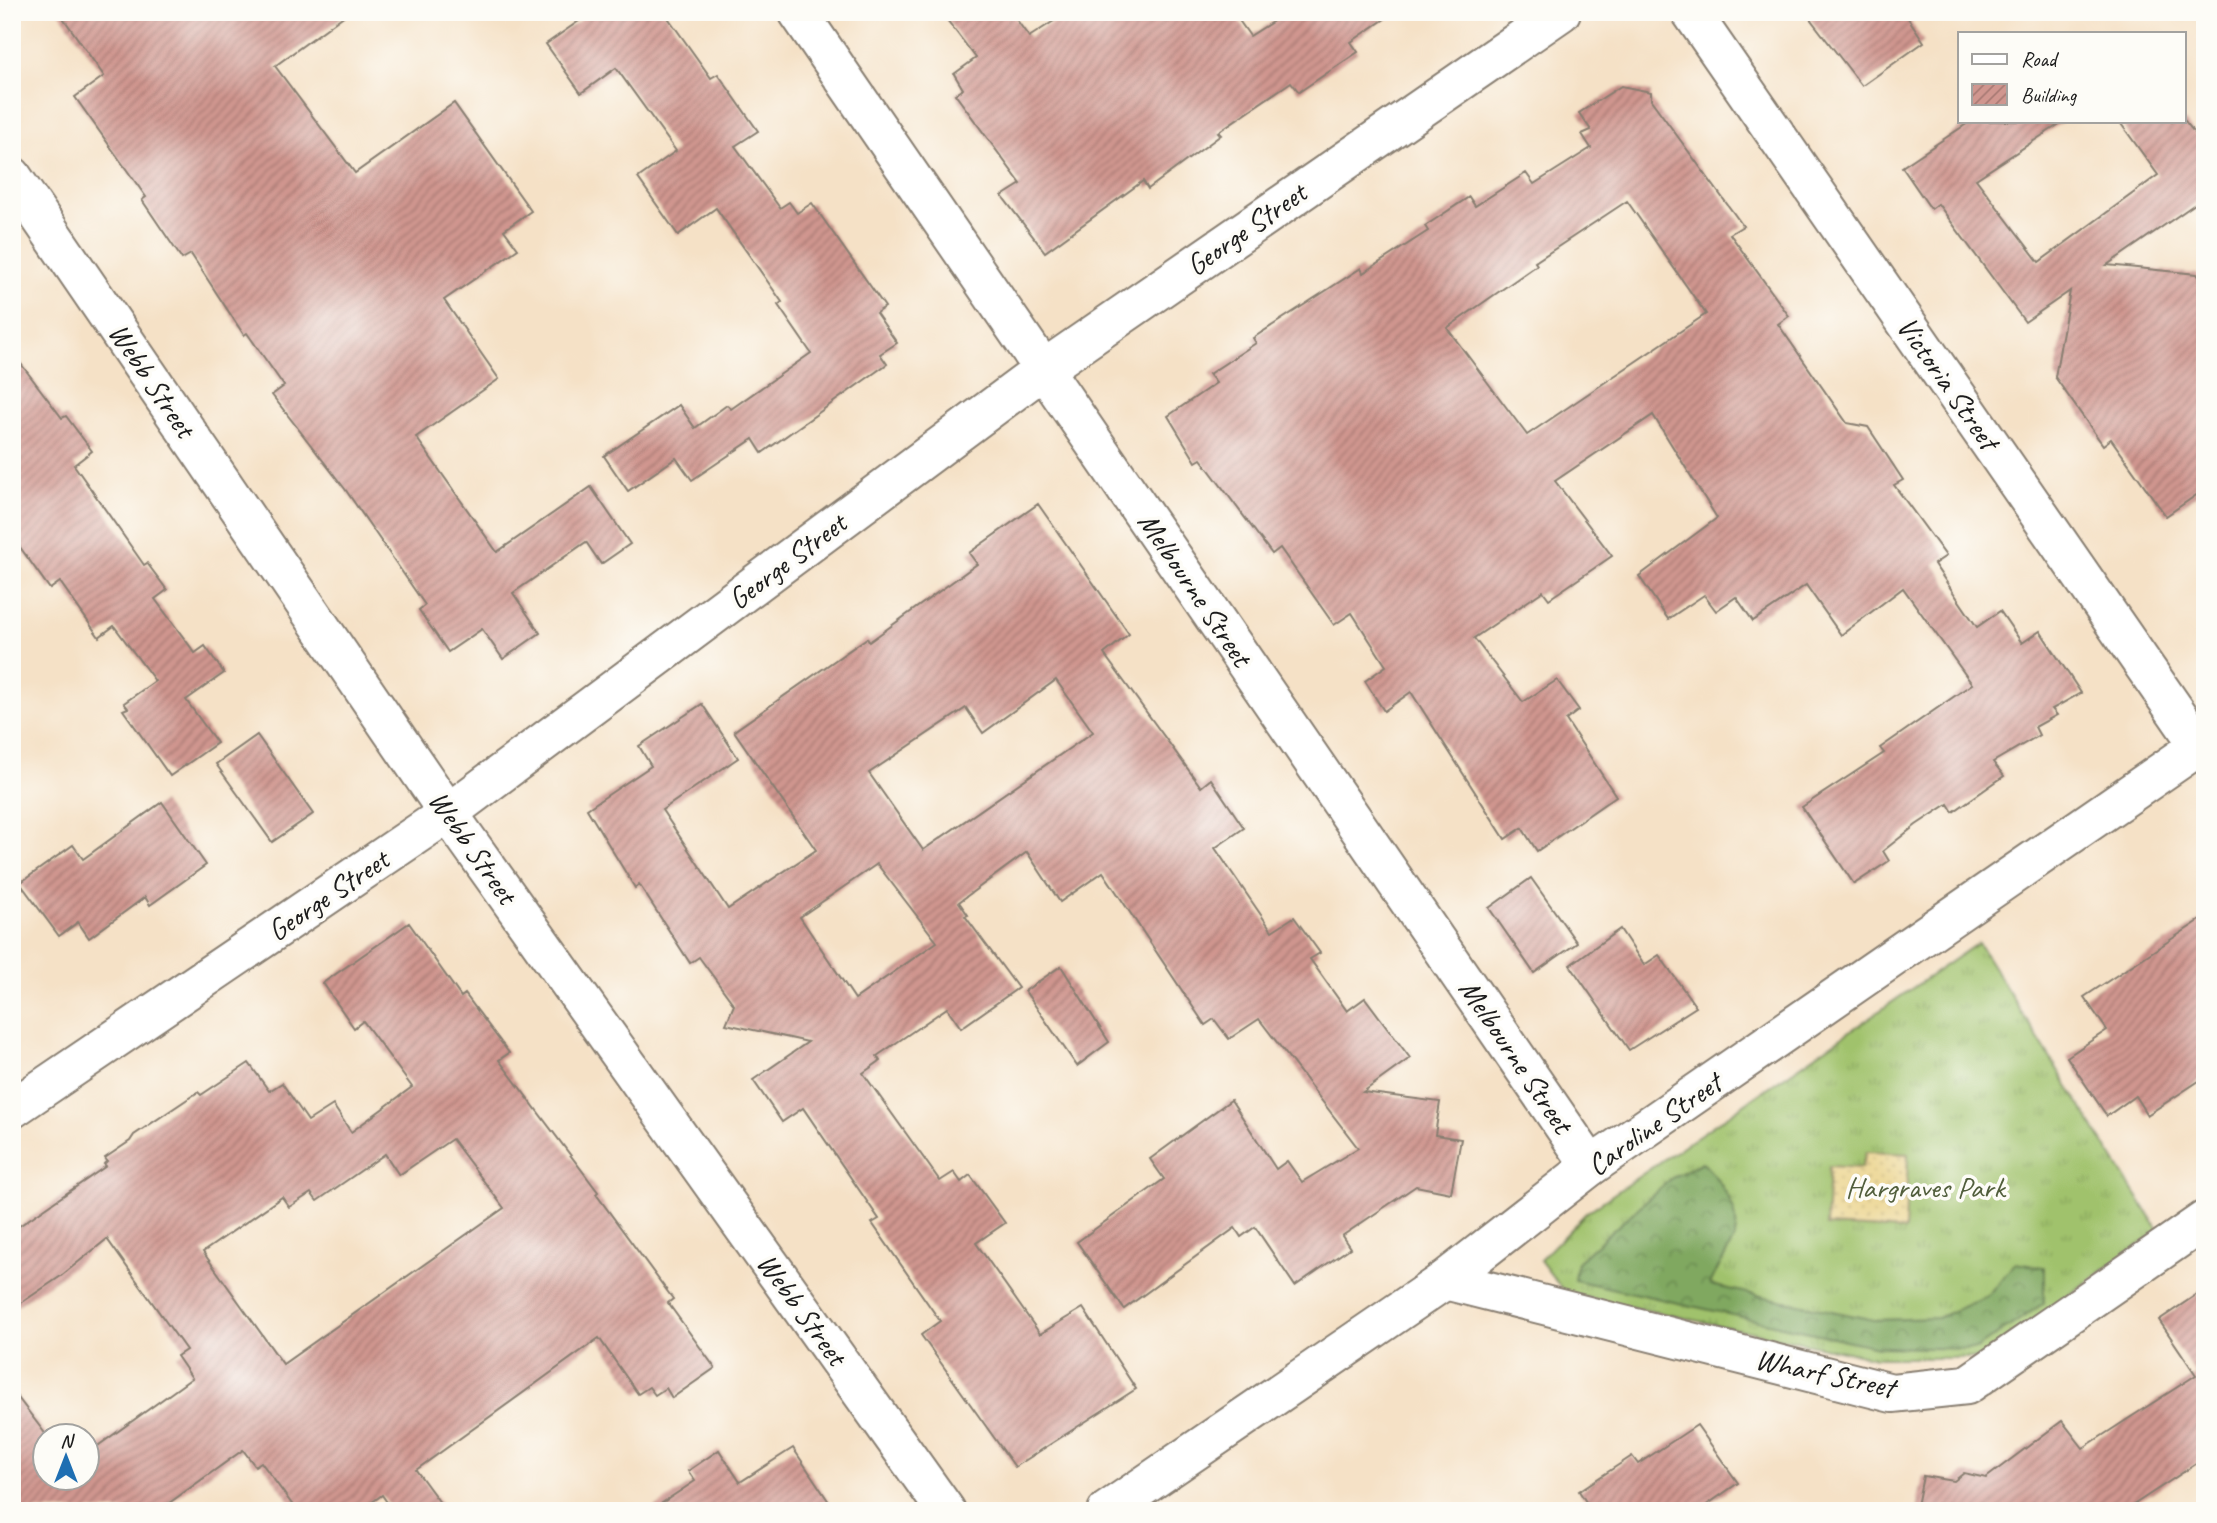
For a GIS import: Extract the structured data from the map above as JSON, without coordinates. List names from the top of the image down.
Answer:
{
  "streets": {
    "street": [
      "George Street",
      "Webb Street",
      "Victoria Street",
      "Melbourne Street",
      "Caroline Street",
      "Wharf Street"
    ]
  },
  "crossings": [
    ["George Street", "Webb Street"],
    ["George Street", "Melbourne Street"],
    ["Victoria Street", "Caroline Street"],
    ["Melbourne Street", "Caroline Street"],
    ["Caroline Street", "Wharf Street"]
  ],
  "parks": ["Hargraves Park"],
  "legend": ["Road", "Building"],
  "north": "top"
}
